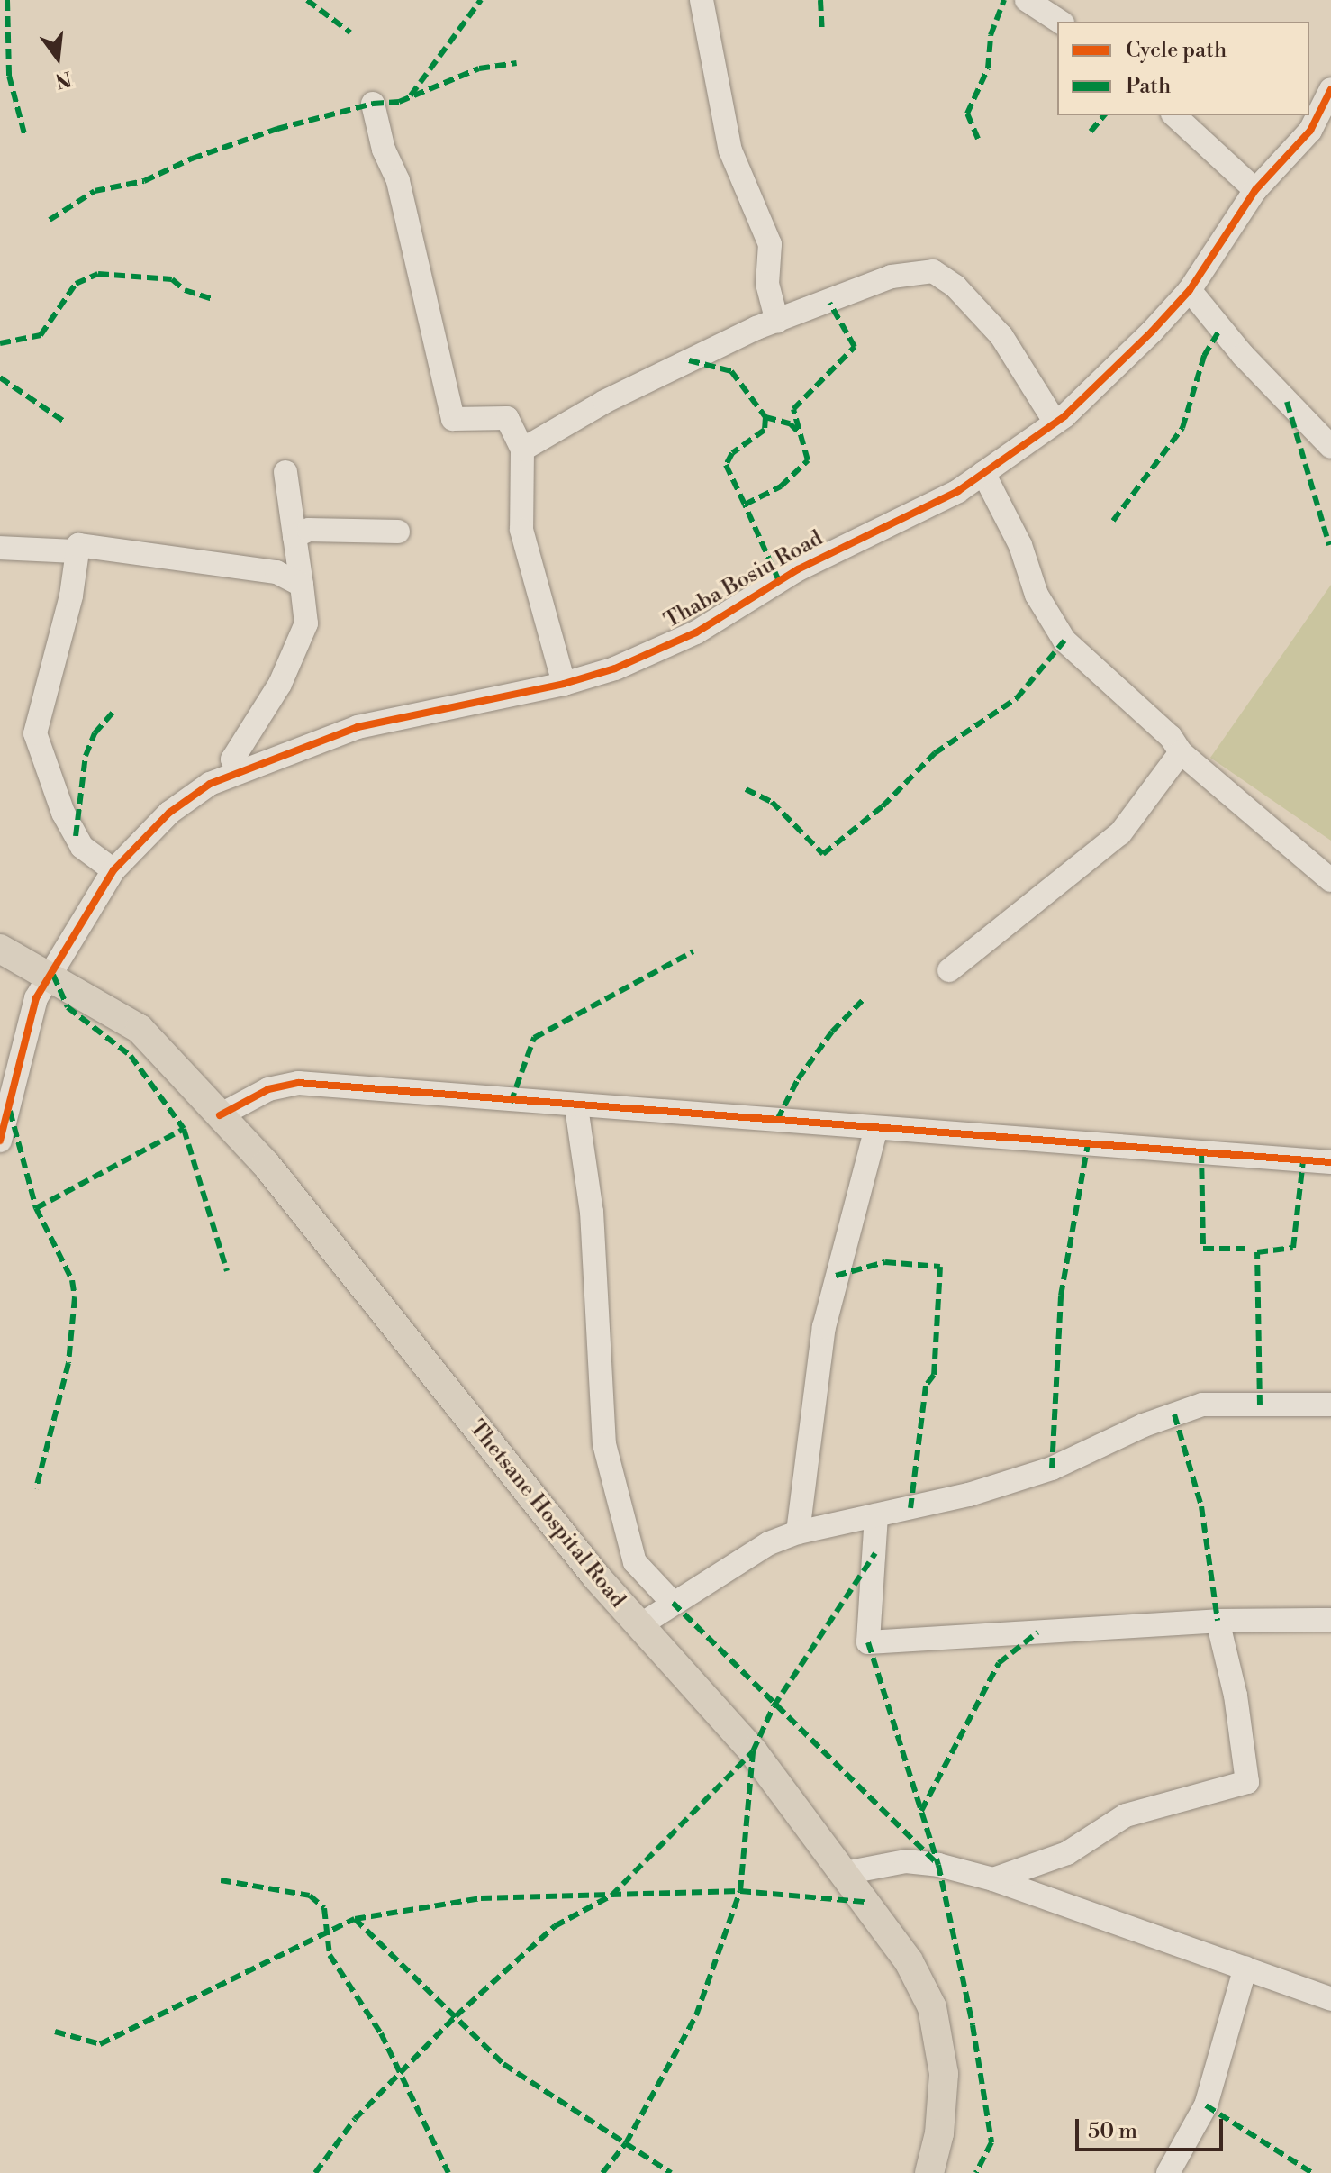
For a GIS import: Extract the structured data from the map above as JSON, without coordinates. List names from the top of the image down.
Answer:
{
  "streets": {
    "main road": ["Thetsane Hospital Road"],
    "street": ["Thaba Bosiu Road"]
  },
  "crossings": [
    ["Thaba Bosiu Road", "Thetsane Hospital Road"]
  ],
  "legend": ["Cycle path", "Path"],
  "scale_bar": "50 m",
  "north": "bottom"
}
